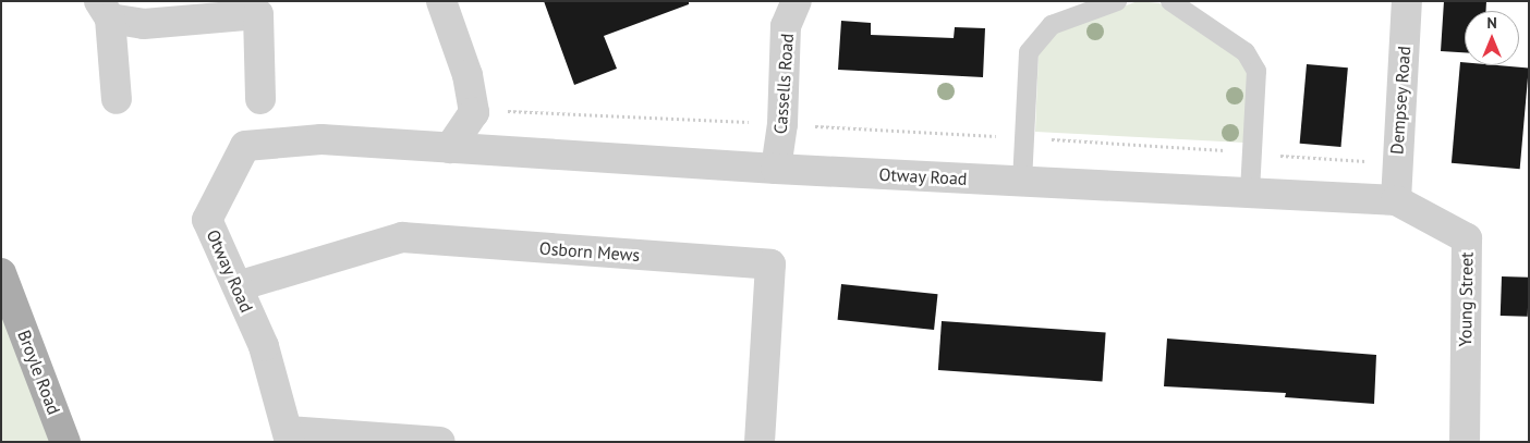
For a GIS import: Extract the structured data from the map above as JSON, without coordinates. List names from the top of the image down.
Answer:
{
  "streets": {
    "main road": ["Broyle Road"],
    "street": [
      "Cassells Road",
      "Dempsey Road",
      "Otway Road",
      "Osborn Mews",
      "Young Street"
    ]
  },
  "crossings": [
    ["Cassells Road", "Otway Road"],
    ["Dempsey Road", "Otway Road"],
    ["Dempsey Road", "Young Street"],
    ["Otway Road", "Osborn Mews"],
    ["Otway Road", "Young Street"]
  ],
  "north": "top"
}
